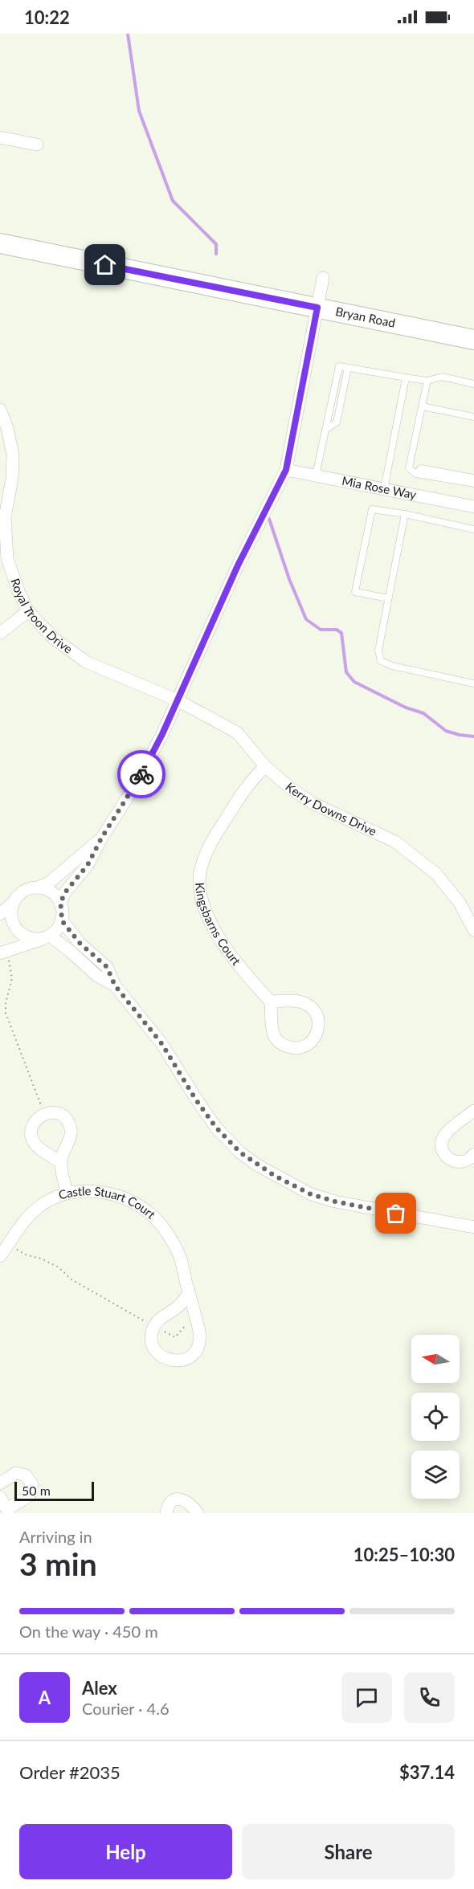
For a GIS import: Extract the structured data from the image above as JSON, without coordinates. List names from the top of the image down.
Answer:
{
  "streets": {
    "main road": ["Bryan Road"],
    "street": [
      "Mia Rose Way",
      "Royal Troon Drive",
      "Kerry Downs Drive",
      "Kingsbarns Court",
      "Castle Stuart Court"
    ]
  },
  "crossings": [
    ["Royal Troon Drive", "Kerry Downs Drive"],
    ["Kerry Downs Drive", "Kingsbarns Court"]
  ],
  "scale_bar": "50 m",
  "north": "left",
  "page": {
    "status": "10:22",
    "scale": "50 m",
    "heading": ["3 min", "Arriving in", "10:25–10:30"],
    "panel": [
      "Alex",
      "Courier · 4.6",
      "Order #2035",
      "$37.14"
    ],
    "bar": "On the way · 450 m",
    "round": "A",
    "buttons": ["Help", "Share"]
  }
}
